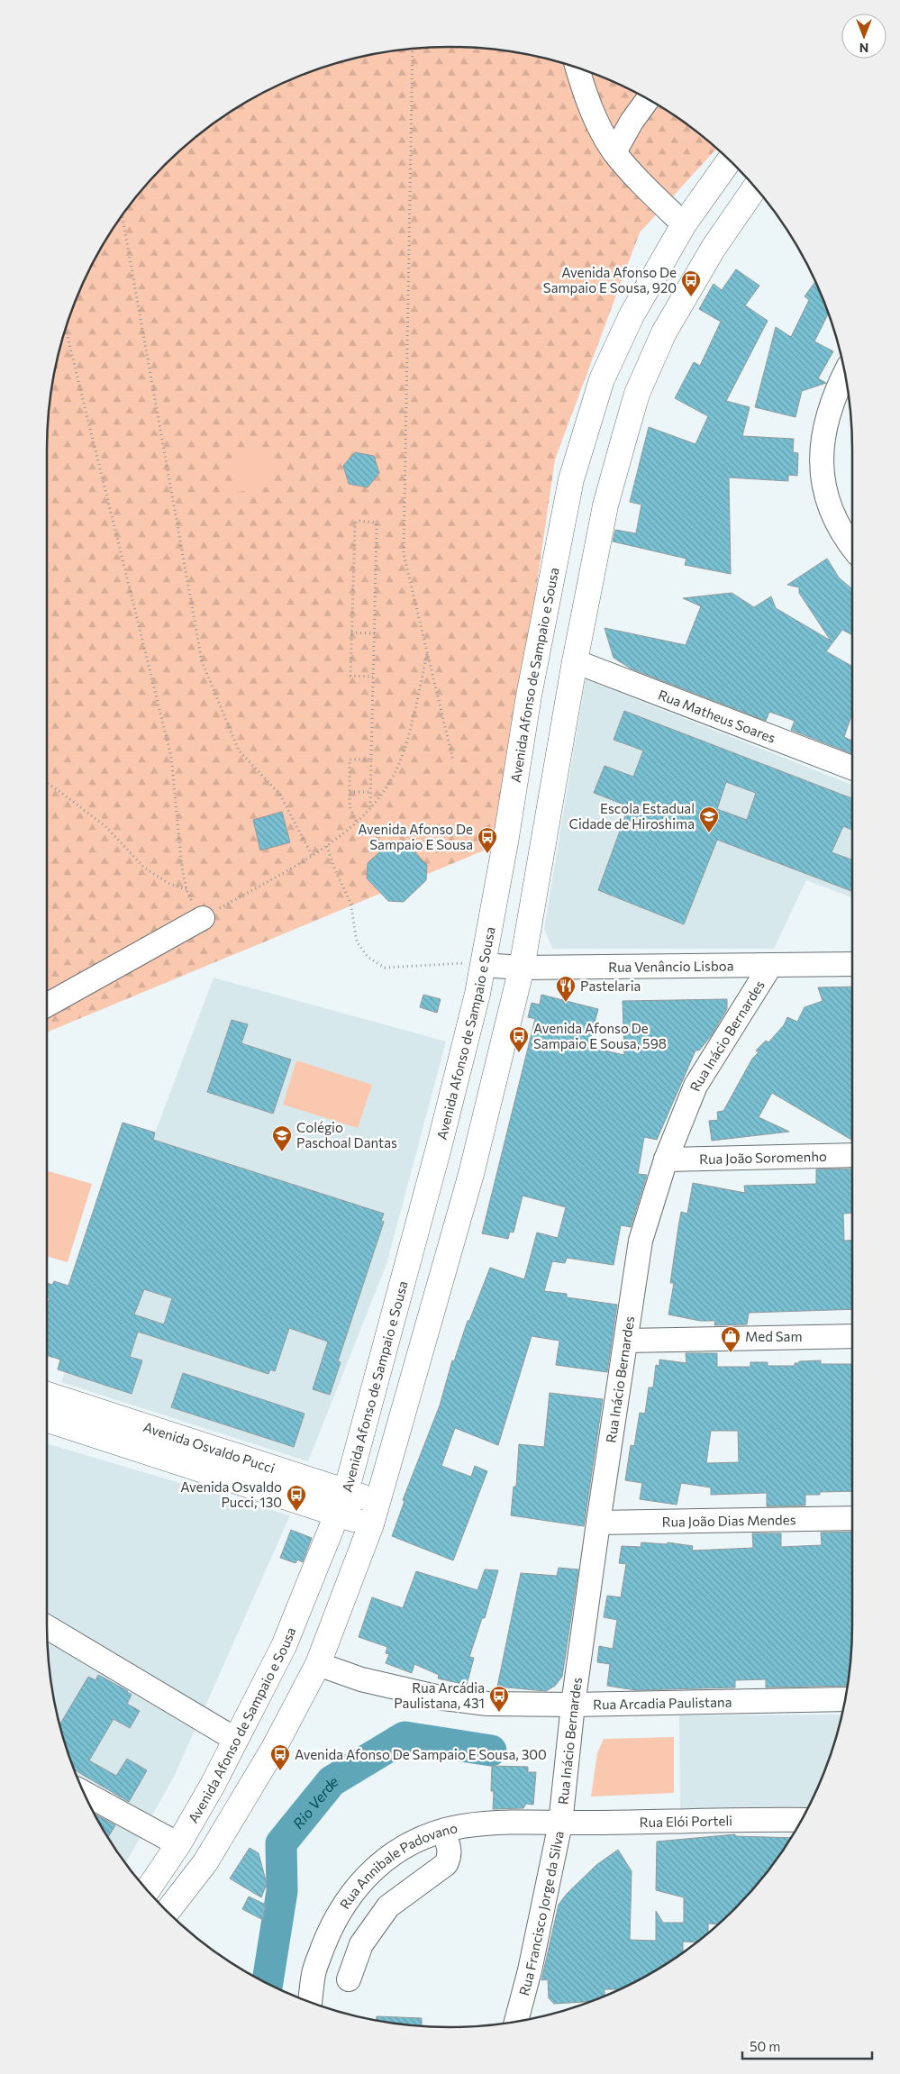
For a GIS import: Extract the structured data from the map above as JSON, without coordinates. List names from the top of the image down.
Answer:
{
  "streets": {
    "main road": ["Avenida Afonso de Sampaio e Sousa", "Avenida Osvaldo Pucci"],
    "street": [
      "Rua Matheus Soares",
      "Rua Venâncio Lisboa",
      "Rua Inácio Bernardes",
      "Rua João Soromenho",
      "Rua João Dias Mendes",
      "Rua Arcadia Paulistana",
      "Rua Elói Porteli",
      "Rua Annibale Padovano",
      "Rua Francisco Jorge da Silva"
    ]
  },
  "crossings": [
    ["Avenida Afonso de Sampaio e Sousa", "Rua Venâncio Lisboa"],
    ["Avenida Afonso de Sampaio e Sousa", "Avenida Osvaldo Pucci"],
    ["Rua Venâncio Lisboa", "Rua Inácio Bernardes"],
    ["Rua Inácio Bernardes", "Rua João Soromenho"],
    ["Rua Inácio Bernardes", "Rua João Dias Mendes"],
    ["Rua Inácio Bernardes", "Rua Arcadia Paulistana"],
    ["Rua Inácio Bernardes", "Rua Elói Porteli"],
    ["Rua Inácio Bernardes", "Rua Annibale Padovano"],
    ["Rua Inácio Bernardes", "Rua Francisco Jorge da Silva"],
    ["Rua Elói Porteli", "Rua Annibale Padovano"],
    ["Rua Elói Porteli", "Rua Francisco Jorge da Silva"],
    ["Rua Annibale Padovano", "Rua Francisco Jorge da Silva"]
  ],
  "water": ["Rio Verde"],
  "places": {
    "bus stop": [
      "Avenida Afonso De Sampaio E Sousa, 920",
      "Avenida Afonso De Sampaio E Sousa",
      "Avenida Afonso De Sampaio E Sousa, 598",
      "Avenida Osvaldo Pucci, 130",
      "Rua Arcádia Paulistana, 431",
      "Avenida Afonso De Sampaio E Sousa, 300"
    ],
    "school or university": ["Escola Estadual Cidade de Hiroshima", "Colégio Paschoal Dantas"],
    "restaurant": ["Pastelaria"],
    "shop": ["Med Sam"]
  },
  "scale_bar": "50 m",
  "north": "bottom"
}
